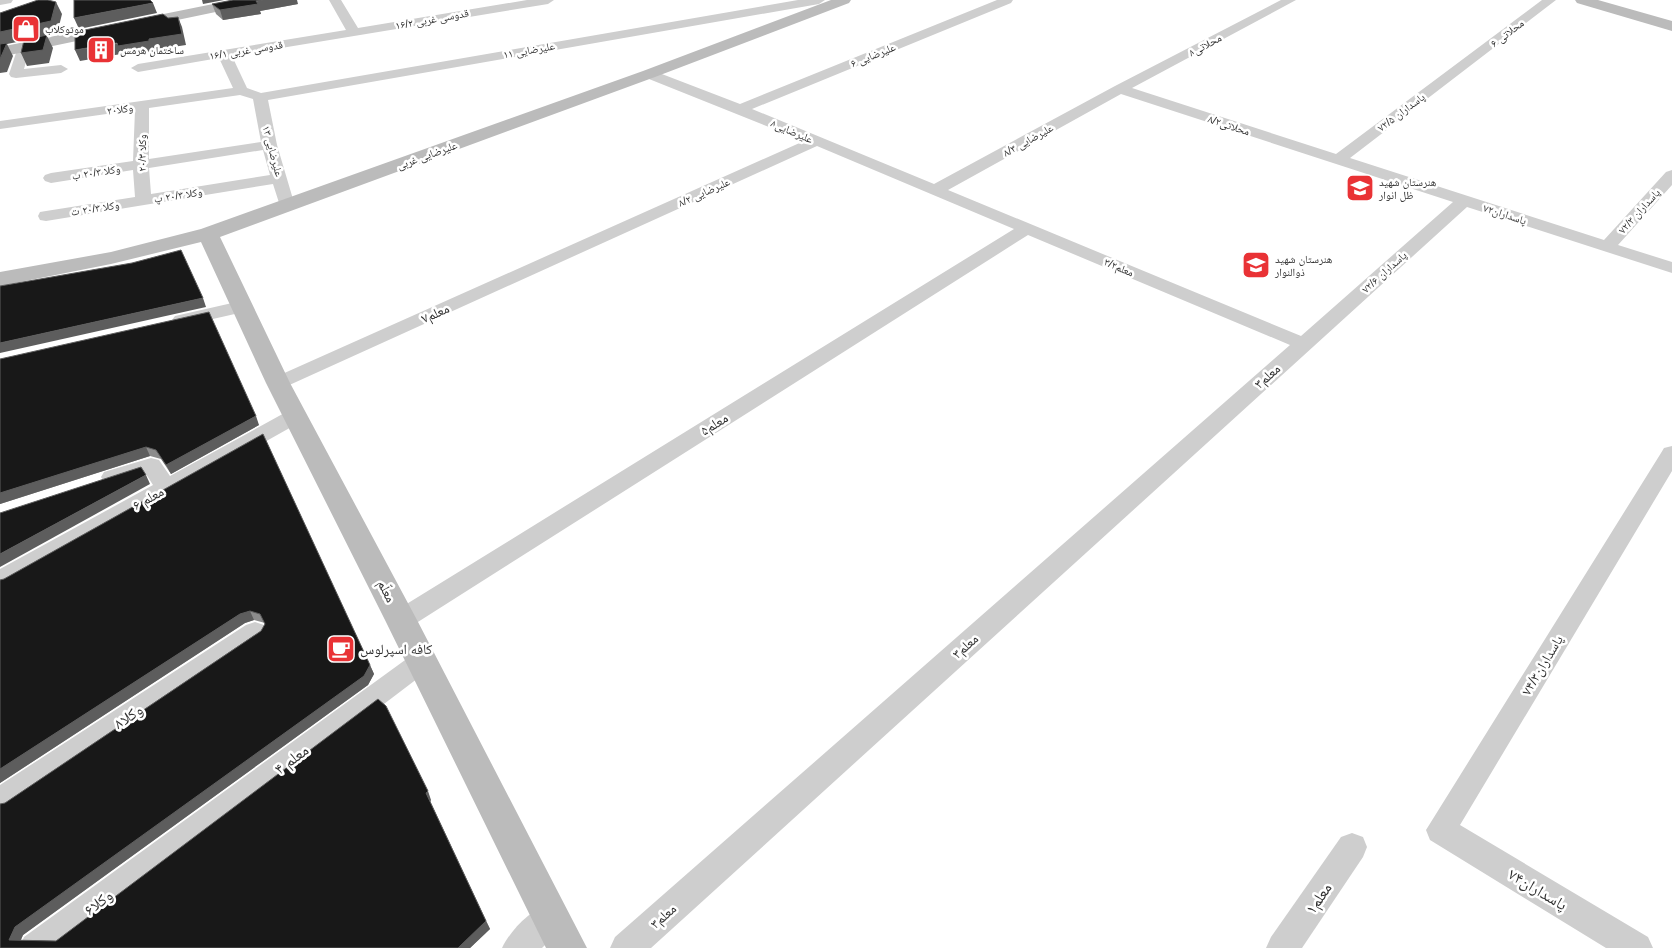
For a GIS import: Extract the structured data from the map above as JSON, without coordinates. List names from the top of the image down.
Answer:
{
  "streets": {
    "street": [
      "۱۶/۲ قدوسی غربی",
      "۶ محلاتی",
      "محلاتی۸",
      "۱۶/۱ قدوسی غربی",
      "۱۱ علیرضایی",
      "۶ علیرضایی",
      "وکلا۲۰",
      "۷۲/۵ پاسداران",
      "محلاتی۸/۲",
      "علیرضایی۸",
      "۸/۳ علیرضایی",
      "۱۳ علیرضایی",
      "وکلا ۲۰/۳",
      "علیرضایی غربی",
      "وکلا ۲۰/۳ ب",
      "علیرضایی ۸/۲",
      "وکلا ۲۰/۳ پ",
      "وکلا ۲۰/۳ ت",
      "۷۲/۳ پاسداران",
      "پاسداران۷۲",
      "معلم۳/۲",
      "۷۲/۶ پاسداران",
      "معلم۷",
      "معلم۳",
      "معلم۵",
      "۶ معلم",
      "معلّم",
      "پاسداران۷۴/۳",
      "وکلا۸",
      "۴ معلم",
      "پاسداران۷۴",
      "معلم۱",
      "وکلا۶"
    ]
  },
  "crossings": [
    ["۱۶/۲ قدوسی غربی", "۱۶/۱ قدوسی غربی"],
    ["۶ محلاتی", "۷۲/۵ پاسداران"],
    ["محلاتی۸", "محلاتی۸/۲"],
    ["محلاتی۸", "۸/۳ علیرضایی"],
    ["۱۱ علیرضایی", "وکلا۲۰"],
    ["۱۱ علیرضایی", "۱۳ علیرضایی"],
    ["۶ علیرضایی", "علیرضایی۸"],
    ["وکلا۲۰", "وکلا ۲۰/۳"],
    ["۷۲/۵ پاسداران", "محلاتی۸/۲"],
    ["۷۲/۵ پاسداران", "پاسداران۷۲"],
    ["محلاتی۸/۲", "۸/۳ علیرضایی"],
    ["محلاتی۸/۲", "پاسداران۷۲"],
    ["علیرضایی۸", "۸/۳ علیرضایی"],
    ["علیرضایی۸", "علیرضایی غربی"],
    ["علیرضایی۸", "علیرضایی ۸/۲"],
    ["علیرضایی۸", "معلم۳/۲"],
    ["۸/۳ علیرضایی", "معلم۳/۲"],
    ["۱۳ علیرضایی", "علیرضایی غربی"],
    ["۱۳ علیرضایی", "وکلا ۲۰/۳ ب"],
    ["۱۳ علیرضایی", "وکلا ۲۰/۳ پ"],
    ["وکلا ۲۰/۳", "وکلا ۲۰/۳ ب"],
    ["وکلا ۲۰/۳", "وکلا ۲۰/۳ پ"],
    ["وکلا ۲۰/۳", "وکلا ۲۰/۳ ت"],
    ["علیرضایی غربی", "معلّم"],
    ["علیرضایی ۸/۲", "معلم۷"],
    ["وکلا ۲۰/۳ پ", "وکلا ۲۰/۳ ت"],
    ["۷۲/۳ پاسداران", "پاسداران۷۲"],
    ["پاسداران۷۲", "۷۲/۶ پاسداران"],
    ["معلم۳/۲", "۷۲/۶ پاسداران"],
    ["معلم۳/۲", "معلم۳"],
    ["معلم۳/۲", "معلم۵"],
    ["۷۲/۶ پاسداران", "معلم۳"],
    ["معلم۷", "معلّم"],
    ["معلم۵", "معلّم"],
    ["۶ معلم", "معلّم"],
    ["معلّم", "۴ معلم"],
    ["پاسداران۷۴/۳", "پاسداران۷۴"],
    ["۴ معلم", "وکلا۶"]
  ],
  "places": {
    "shop": ["موتوکلاب"],
    "building": ["ساختمان هرمس"],
    "school or university": ["هنرستان شهید ظل انوار", "هنرستان شهید ذوالنوار"],
    "cafe": ["کافه اسپرلوس"]
  }
}
